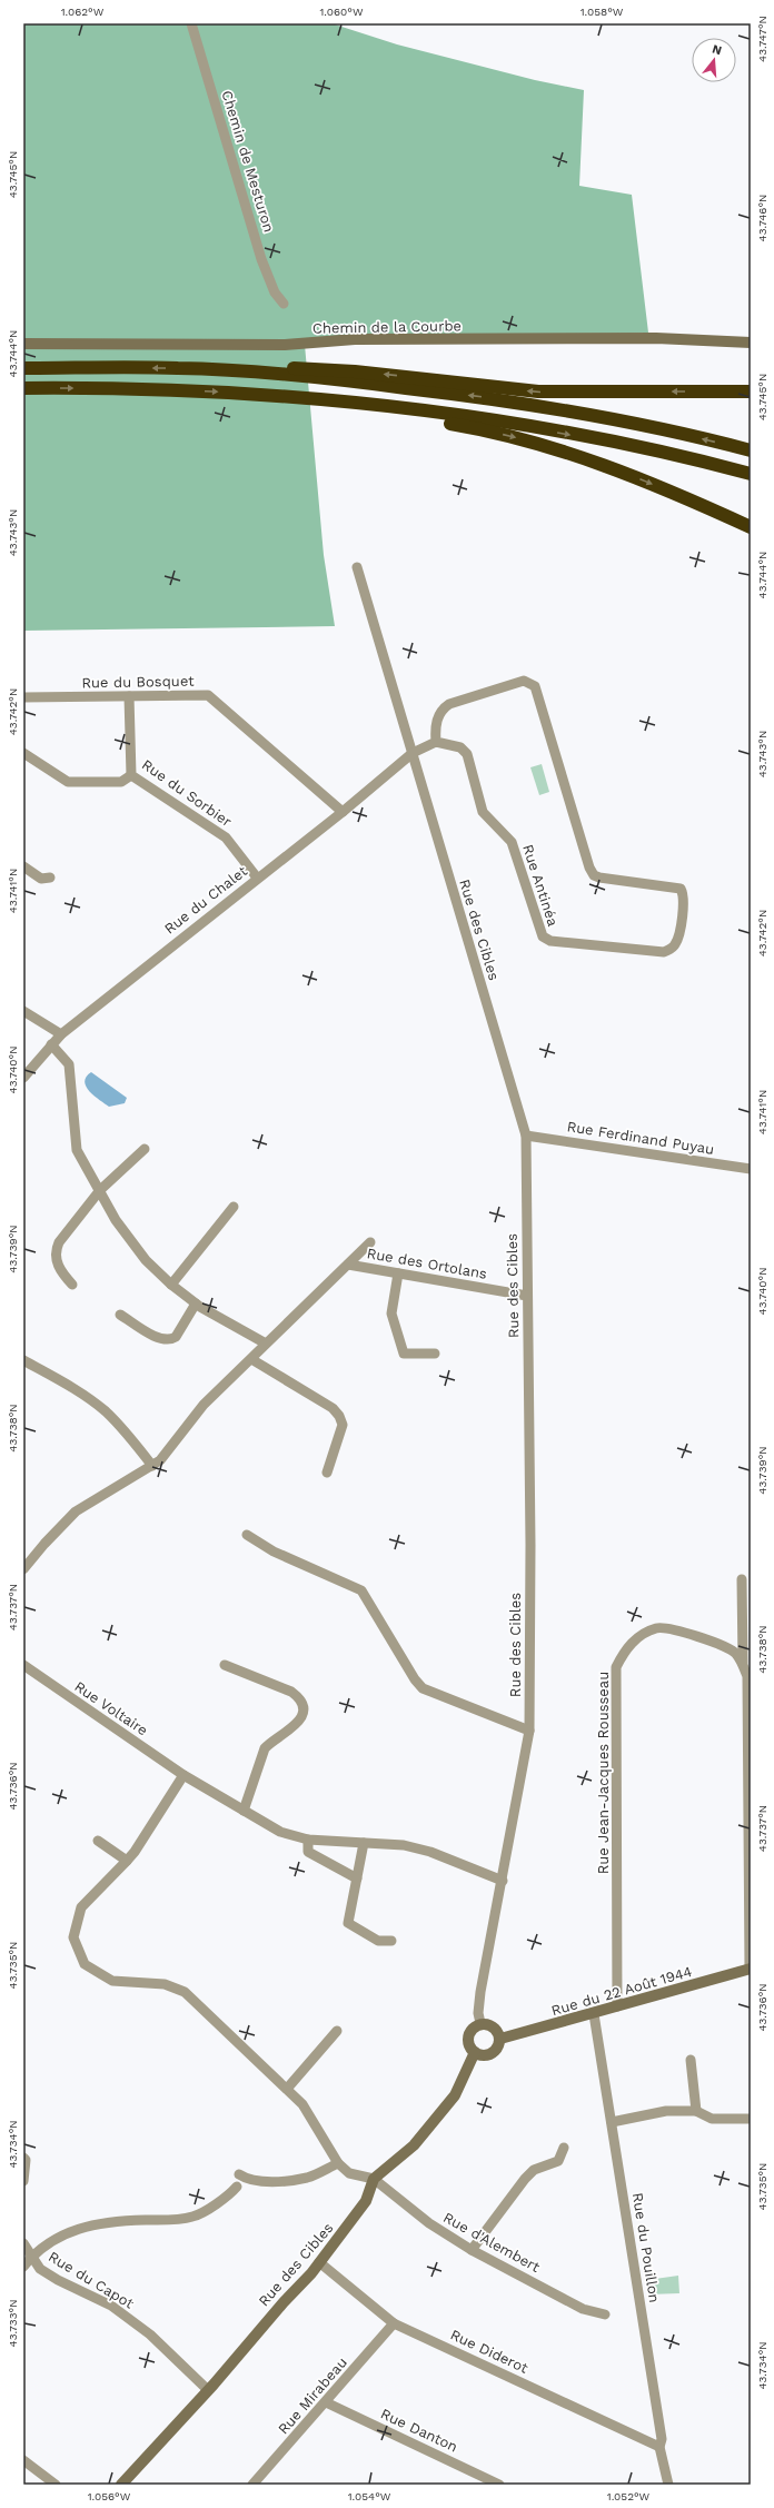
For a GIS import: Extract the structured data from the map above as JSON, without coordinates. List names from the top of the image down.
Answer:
{
  "streets": {
    "street": [
      "Chemin de Mesturon",
      "Chemin de la Courbe",
      "Rue du Bosquet",
      "Rue du Sorbier",
      "Rue Antinéa",
      "Rue du Chalet",
      "Rue des Cibles",
      "Rue Ferdinand Puyau",
      "Rue des Ortolans",
      "Rue Voltaire",
      "Rue Jean-Jacques Rousseau",
      "Rue du 22 Août 1944",
      "Rue d'Alembert",
      "Rue du Pouillon",
      "Rue du Capot",
      "Rue Diderot",
      "Rue Mirabeau",
      "Rue Danton"
    ]
  },
  "crossings": [
    ["Rue du Bosquet", "Rue du Sorbier"],
    ["Rue du Bosquet", "Rue du Chalet"],
    ["Rue du Sorbier", "Rue du Chalet"],
    ["Rue Antinéa", "Rue du Chalet"],
    ["Rue du Chalet", "Rue des Cibles"],
    ["Rue des Cibles", "Rue Ferdinand Puyau"],
    ["Rue des Cibles", "Rue des Ortolans"],
    ["Rue des Cibles", "Rue Voltaire"],
    ["Rue des Cibles", "Rue du 22 Août 1944"],
    ["Rue des Cibles", "Rue d'Alembert"],
    ["Rue des Cibles", "Rue du Capot"],
    ["Rue des Cibles", "Rue Diderot"],
    ["Rue Jean-Jacques Rousseau", "Rue du 22 Août 1944"],
    ["Rue du 22 Août 1944", "Rue du Pouillon"],
    ["Rue du Pouillon", "Rue Diderot"],
    ["Rue Diderot", "Rue Mirabeau"],
    ["Rue Mirabeau", "Rue Danton"]
  ],
  "north": "top",
  "coordinates": [
    "1.062°W",
    "1.060°W",
    "1.058°W",
    "43.747°N",
    "43.745°N",
    "43.746°N",
    "43.744°N",
    "43.743°N",
    "43.742°N",
    "43.741°N",
    "43.740°N",
    "43.739°N",
    "43.738°N",
    "43.737°N",
    "43.736°N",
    "43.735°N",
    "43.734°N",
    "43.733°N",
    "1.056°W",
    "1.054°W",
    "1.052°W"
  ]
}
